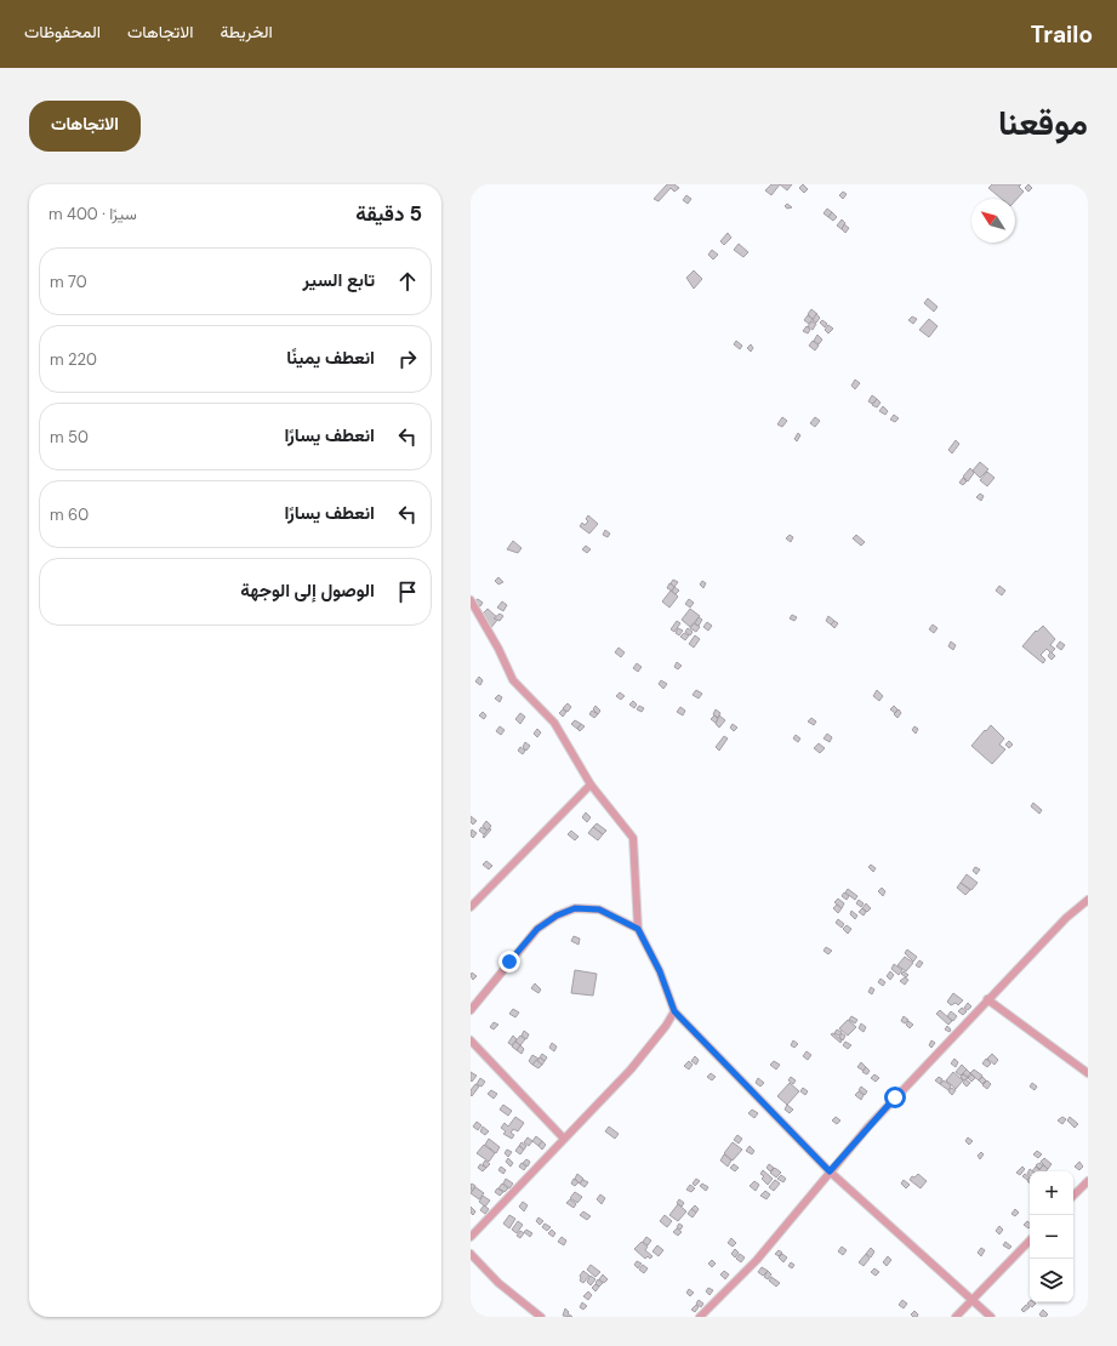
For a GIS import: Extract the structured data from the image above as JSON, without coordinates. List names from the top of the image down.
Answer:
{
  "north": "top left",
  "page": {
    "header": "Trailo",
    "nav": ["الخريطة", "الاتجاهات", "المحفوظات"],
    "title": "موقعنا",
    "buttons": "الاتجاهات",
    "heading": ["5 دقيقة", "سيرًا · 400 m"],
    "list": [
      ["تابع السير", "70 m"],
      ["انعطف يمينًا", "220 m"],
      ["انعطف يسارًا", "50 m"],
      ["انعطف يسارًا", "60 m"],
      "الوصول إلى الوجهة"
    ],
    "map_buttons": ["+", "−"]
  }
}
